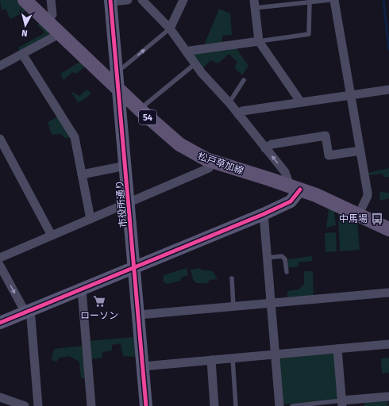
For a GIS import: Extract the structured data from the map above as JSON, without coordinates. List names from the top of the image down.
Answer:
{
  "streets": {
    "main road": ["54", "松戸草加線"],
    "street": ["市役所通り"]
  },
  "crossings": [
    ["松戸草加線", "市役所通り"]
  ],
  "places": {
    "bus stop": ["中馬場"],
    "supermarket": ["ローソン"]
  },
  "north": "bottom"
}
